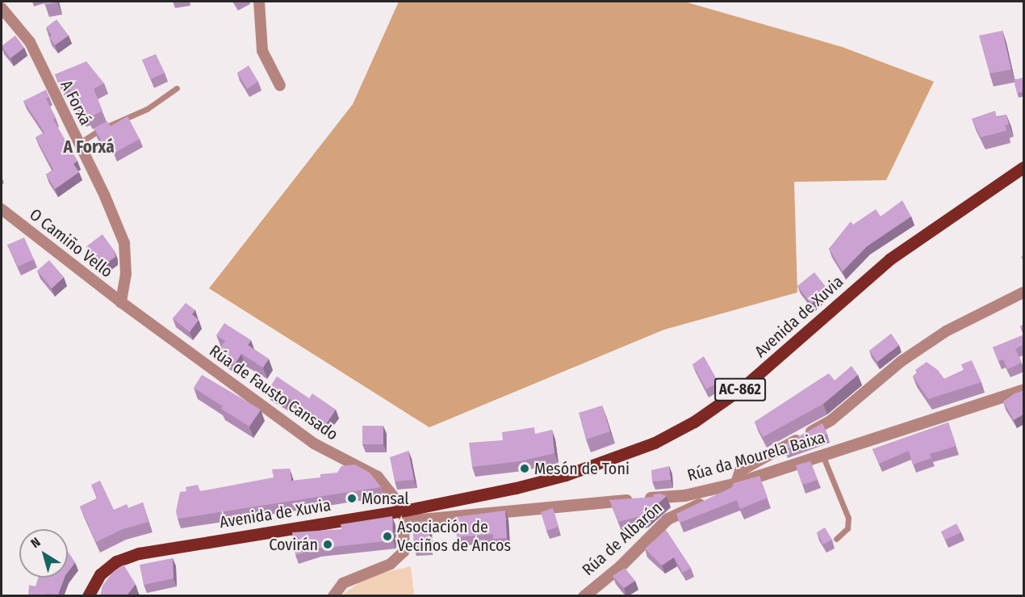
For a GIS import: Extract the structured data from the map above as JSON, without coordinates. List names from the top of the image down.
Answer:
{
  "streets": {
    "main road": ["Avenida de Xuvia", "AC-862"],
    "street": [
      "A Forxá",
      "O Camiño Vello",
      "Rúa de Fausto Cansado",
      "Rúa da Mourela Baixa",
      "Rúa de Albarón"
    ]
  },
  "crossings": [
    ["A Forxá", "O Camiño Vello"],
    ["A Forxá", "Rúa de Fausto Cansado"],
    ["O Camiño Vello", "Rúa de Fausto Cansado"],
    ["Avenida de Xuvia", "Rúa de Fausto Cansado"],
    ["Avenida de Xuvia", "Rúa da Mourela Baixa"],
    ["Rúa de Fausto Cansado", "Rúa da Mourela Baixa"],
    ["Rúa da Mourela Baixa", "Rúa de Albarón"]
  ],
  "districts": ["A Forxá"],
  "places": [
    "Mesón de Toni",
    "Monsal",
    "Asociación de Veciños de Ancos",
    "Covirán"
  ],
  "north": "top left"
}
